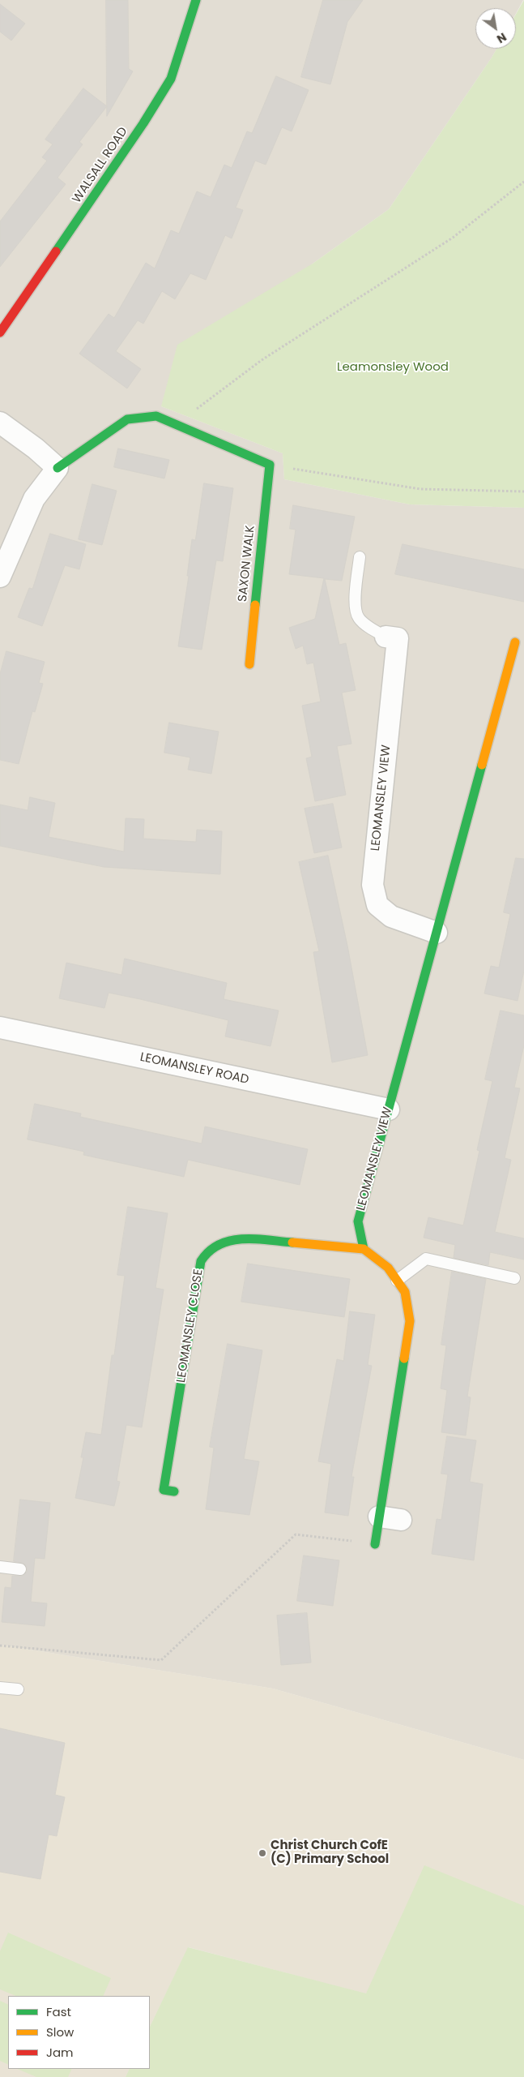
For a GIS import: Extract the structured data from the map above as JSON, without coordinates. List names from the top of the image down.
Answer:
{
  "streets": {
    "street": [
      "WALSALL ROAD",
      "SAXON WALK",
      "LEOMANSLEY VIEW",
      "LEOMANSLEY ROAD",
      "LEOMANSLEY CLOSE"
    ]
  },
  "crossings": [
    ["LEOMANSLEY VIEW", "LEOMANSLEY ROAD"],
    ["LEOMANSLEY VIEW", "LEOMANSLEY CLOSE"]
  ],
  "parks": ["Leamonsley Wood"],
  "places": ["Christ Church CofE (C) Primary School"],
  "legend": ["Fast", "Slow", "Jam"],
  "north": "bottom right"
}
